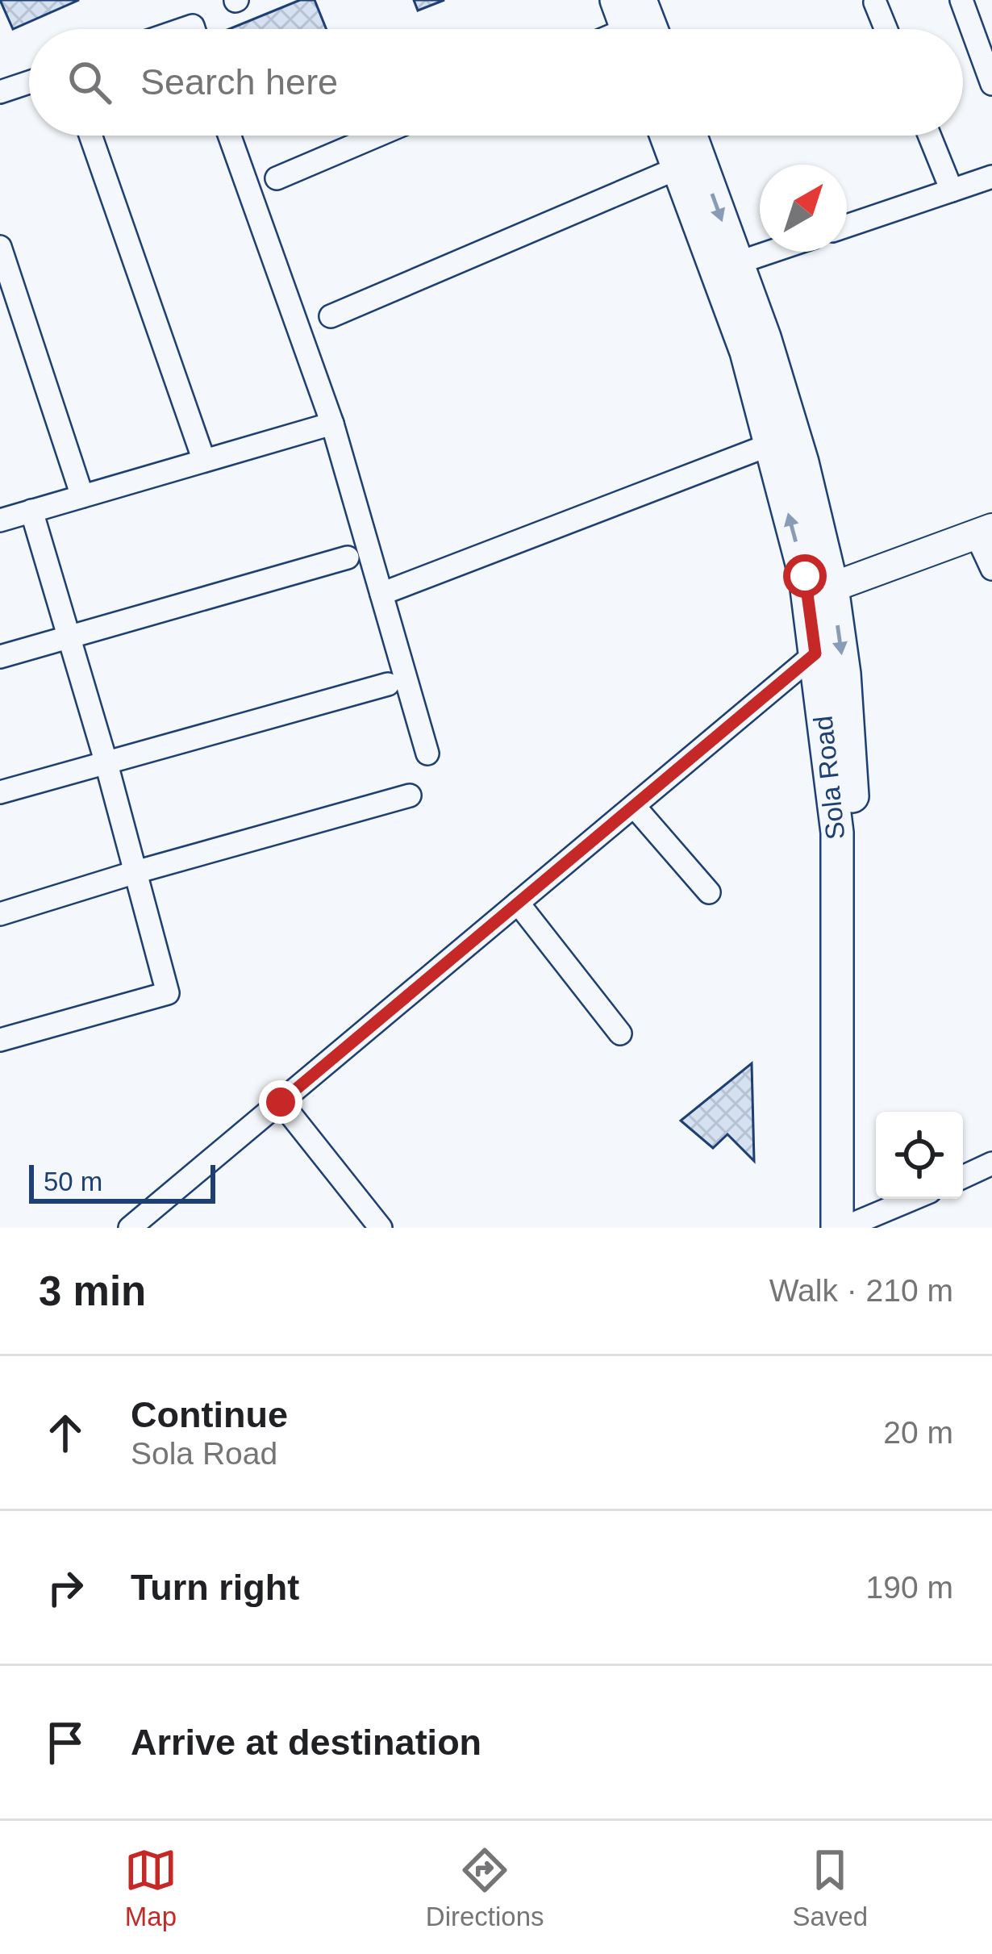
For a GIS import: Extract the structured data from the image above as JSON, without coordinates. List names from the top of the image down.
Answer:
{
  "streets": {
    "main road": ["Sola Road"]
  },
  "scale_bar": "50 m",
  "north": "top right",
  "page": {
    "search": "Search here",
    "scale": "50 m",
    "heading": ["3 min", "Walk · 210 m"],
    "list": [
      ["Continue", "Sola Road", "20 m"],
      ["Turn right", "190 m"],
      "Arrive at destination"
    ],
    "nav": ["Map", "Directions", "Saved"]
  }
}
